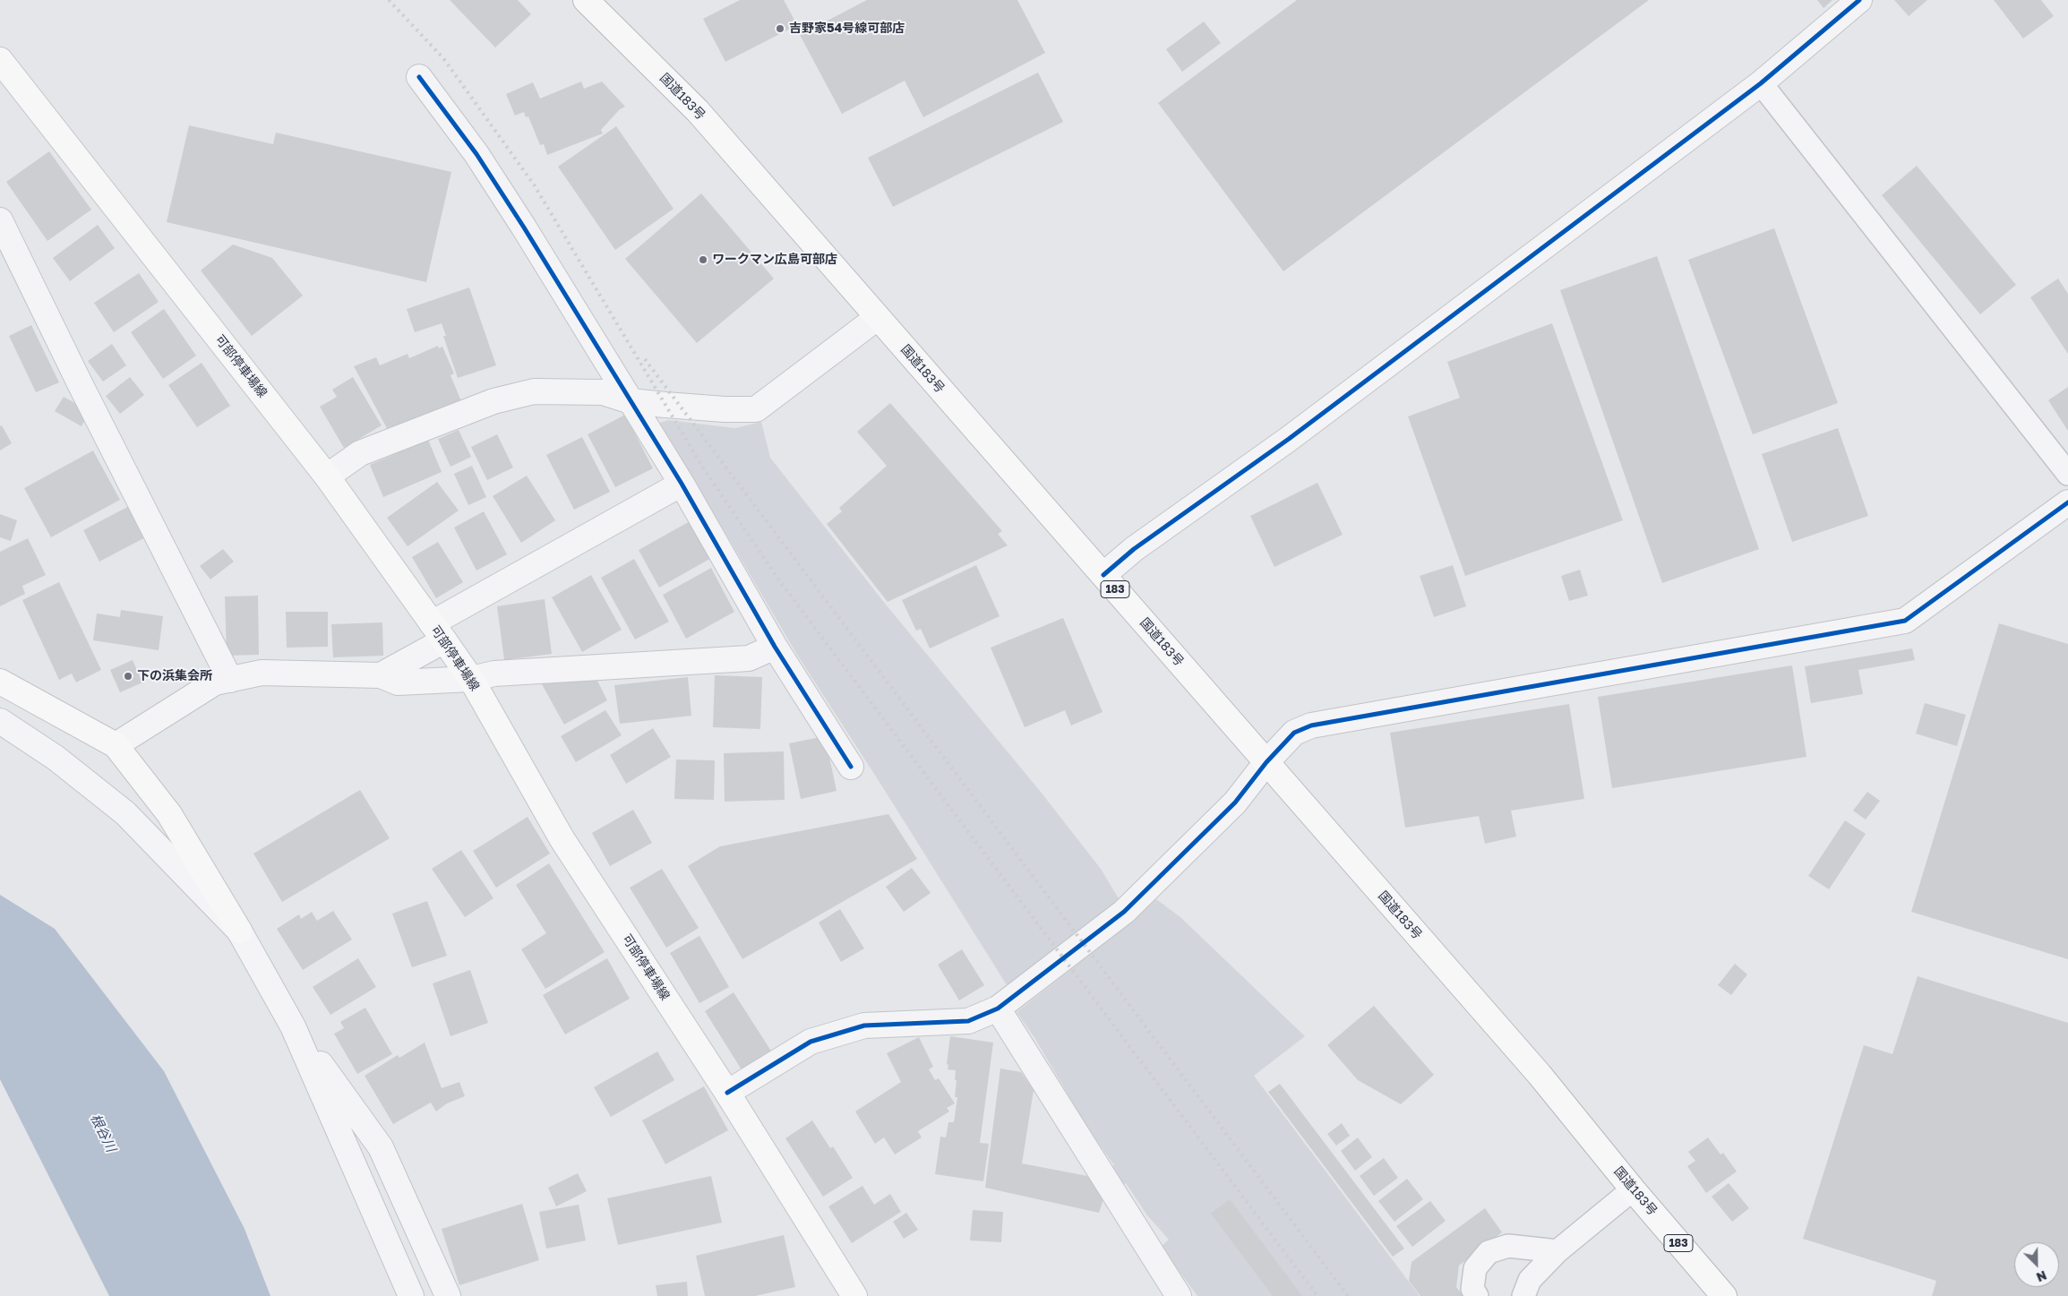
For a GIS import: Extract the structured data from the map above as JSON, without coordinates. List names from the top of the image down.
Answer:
{
  "streets": {
    "main road": ["国道183号", "可部停車場線", "183"]
  },
  "water": ["根谷川"],
  "places": ["吉野家54号線可部店", "ワークマン広島可部店", "下の浜集会所"],
  "north": "bottom right"
}
